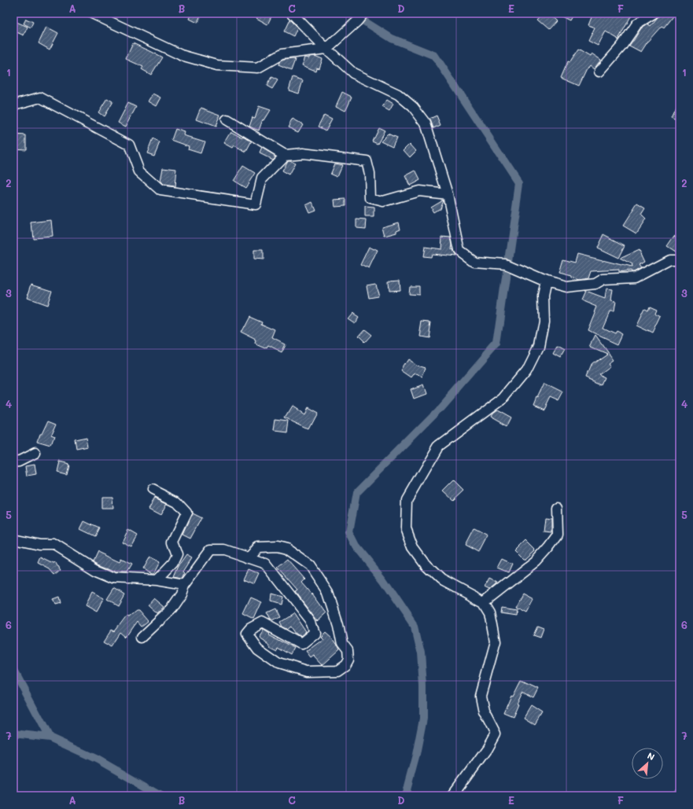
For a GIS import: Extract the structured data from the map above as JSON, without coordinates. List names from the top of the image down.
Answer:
{
  "north": "top right",
  "grid": {
    "columns": [
      "A",
      "B",
      "C",
      "D",
      "E",
      "F"
    ],
    "rows": [
      "1",
      "2",
      "3",
      "4",
      "5",
      "6",
      "7"
    ]
  }
}
